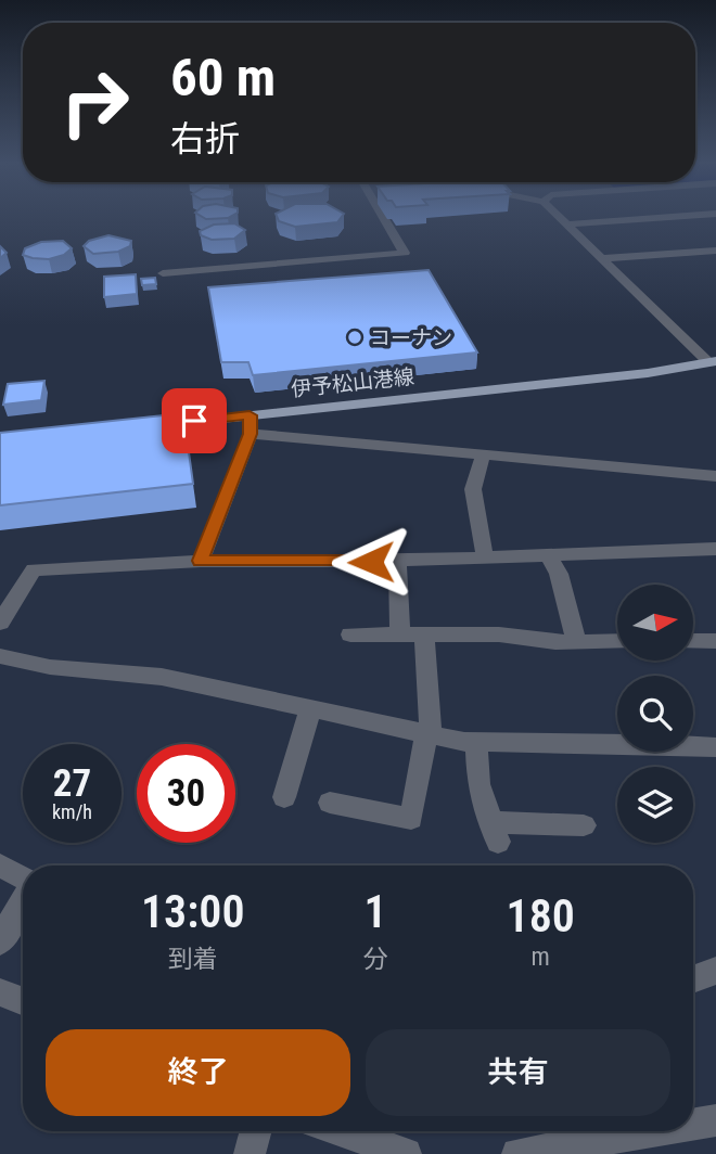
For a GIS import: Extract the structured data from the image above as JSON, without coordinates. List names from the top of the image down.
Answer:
{
  "streets": {
    "main road": ["伊予松山港線"]
  },
  "places": ["コーナン"],
  "north": "right",
  "page": {
    "turn": ["60 m", "右折"],
    "speed": "27 km/h",
    "limit": "30",
    "eta": [
      "13:00",
      "到着",
      "1",
      "分",
      "180",
      "m"
    ],
    "buttons": ["終了", "共有"]
  }
}
